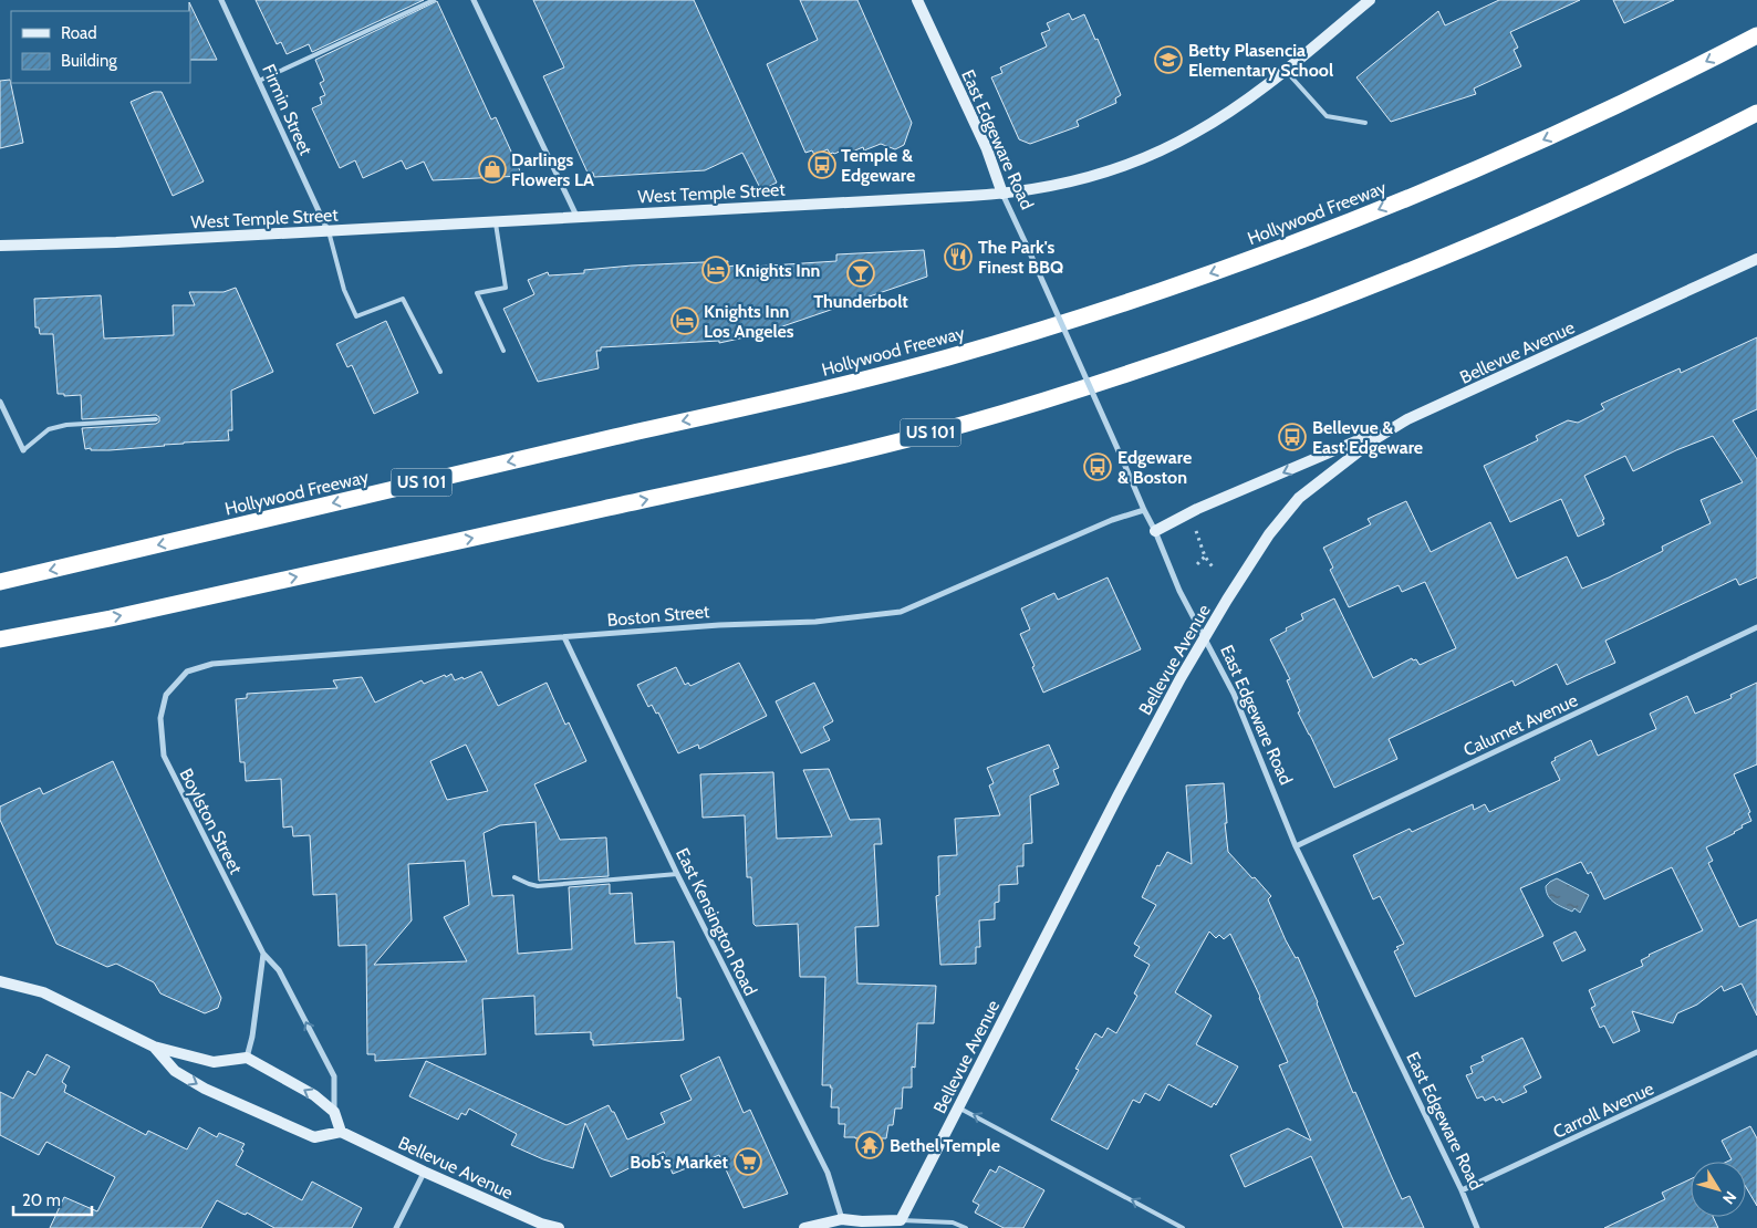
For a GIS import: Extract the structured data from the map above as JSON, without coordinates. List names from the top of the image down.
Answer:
{
  "streets": {
    "highway": ["Hollywood Freeway", "US 101"],
    "street": [
      "Firmin Street",
      "East Edgeware Road",
      "West Temple Street",
      "Bellevue Avenue",
      "Boston Street",
      "Calumet Avenue",
      "Boylston Street",
      "East Kensington Road",
      "Carroll Avenue"
    ]
  },
  "crossings": [
    ["Firmin Street", "West Temple Street"],
    ["East Edgeware Road", "West Temple Street"],
    ["East Edgeware Road", "Bellevue Avenue"],
    ["East Edgeware Road", "Boston Street"],
    ["East Edgeware Road", "Calumet Avenue"],
    ["East Edgeware Road", "Carroll Avenue"],
    ["Boston Street", "Boylston Street"],
    ["Boston Street", "East Kensington Road"]
  ],
  "one_way": ["Boylston Street"],
  "places": {
    "school or university": ["Betty Plasencia Elementary School"],
    "bus stop": ["Temple & Edgeware", "Bellevue & East Edgeware", "Edgeware & Boston"],
    "shop": ["Darlings Flowers LA"],
    "restaurant": ["The Park's Finest BBQ"],
    "hotel": ["Knights Inn", "Knights Inn Los Angeles"],
    "bar": ["Thunderbolt"],
    "temple": ["Bethel Temple"],
    "supermarket": ["Bob's Market"]
  },
  "legend": ["Road", "Building"],
  "scale_bar": "20 m",
  "north": "bottom right"
}
